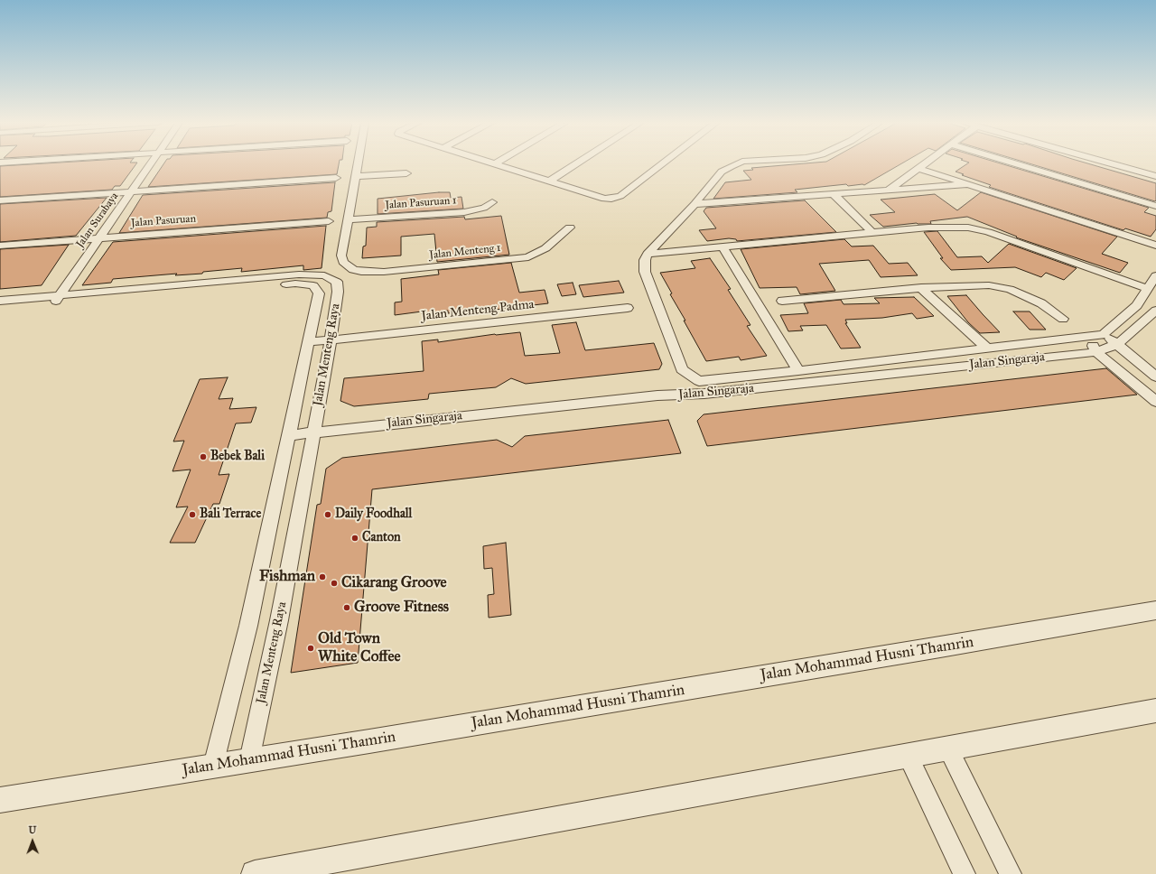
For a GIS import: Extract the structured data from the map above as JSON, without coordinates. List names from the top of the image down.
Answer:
{
  "streets": {
    "street": [
      "Jalan Pasuruan 1",
      "Jalan Surabaya",
      "Jalan Pasuruan",
      "Jalan Menteng 1",
      "Jalan Menteng Padma",
      "Jalan Menteng Raya",
      "Jalan Singaraja",
      "Jalan Mohammad Husni Thamrin"
    ]
  },
  "crossings": [
    ["Jalan Pasuruan 1", "Jalan Menteng 1"],
    ["Jalan Surabaya", "Jalan Pasuruan"],
    ["Jalan Surabaya", "Jalan Menteng Raya"],
    ["Jalan Menteng Padma", "Jalan Menteng Raya"],
    ["Jalan Menteng Raya", "Jalan Singaraja"],
    ["Jalan Menteng Raya", "Jalan Mohammad Husni Thamrin"]
  ],
  "places": [
    "Bebek Bali",
    "Bali Terrace",
    "Daily Foodhall",
    "Canton",
    "Fishman",
    "Cikarang Groove",
    "Groove Fitness",
    "Old Town White Coffee"
  ],
  "north": "top"
}
